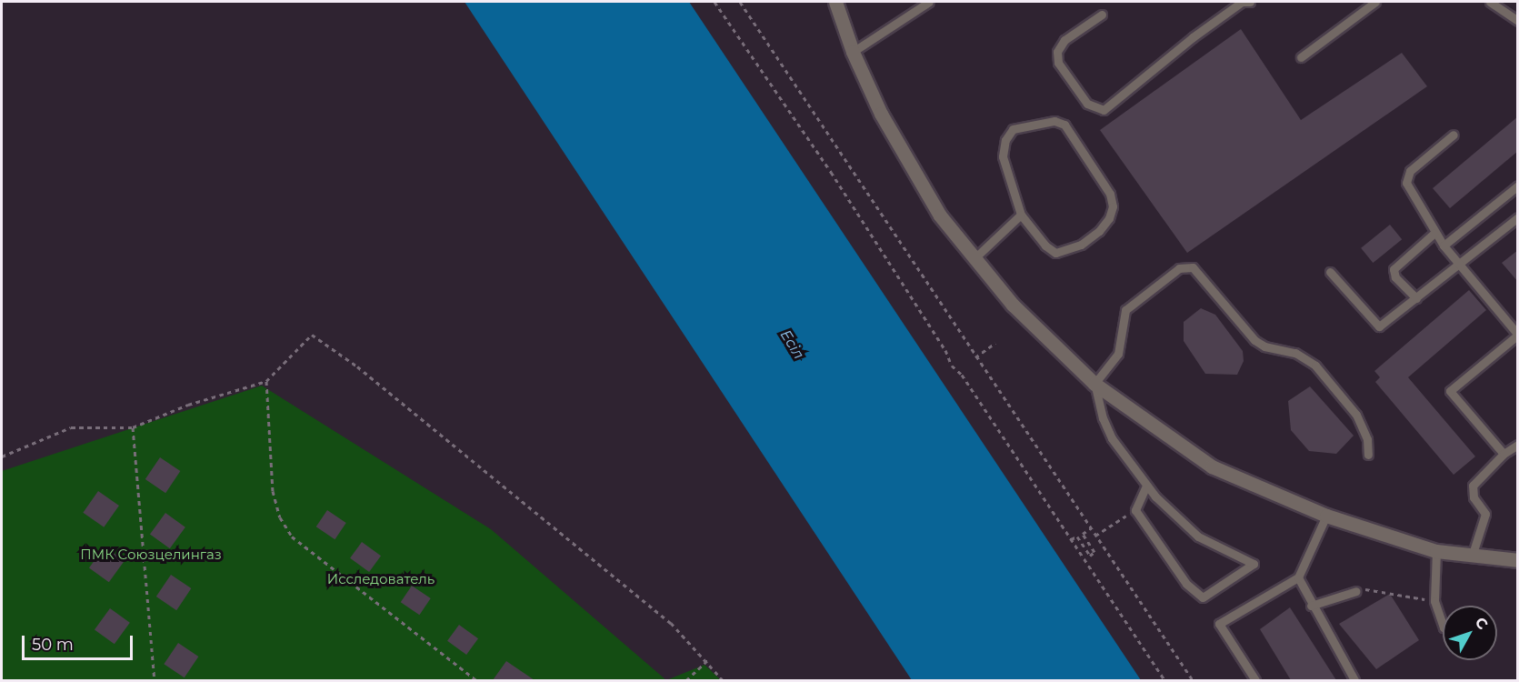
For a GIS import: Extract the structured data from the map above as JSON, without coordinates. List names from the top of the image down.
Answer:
{
  "water": ["Есіл"],
  "parks": ["ПМК Союзцелингаз", "Исследователь"],
  "scale_bar": "50 m",
  "north": "top right"
}
